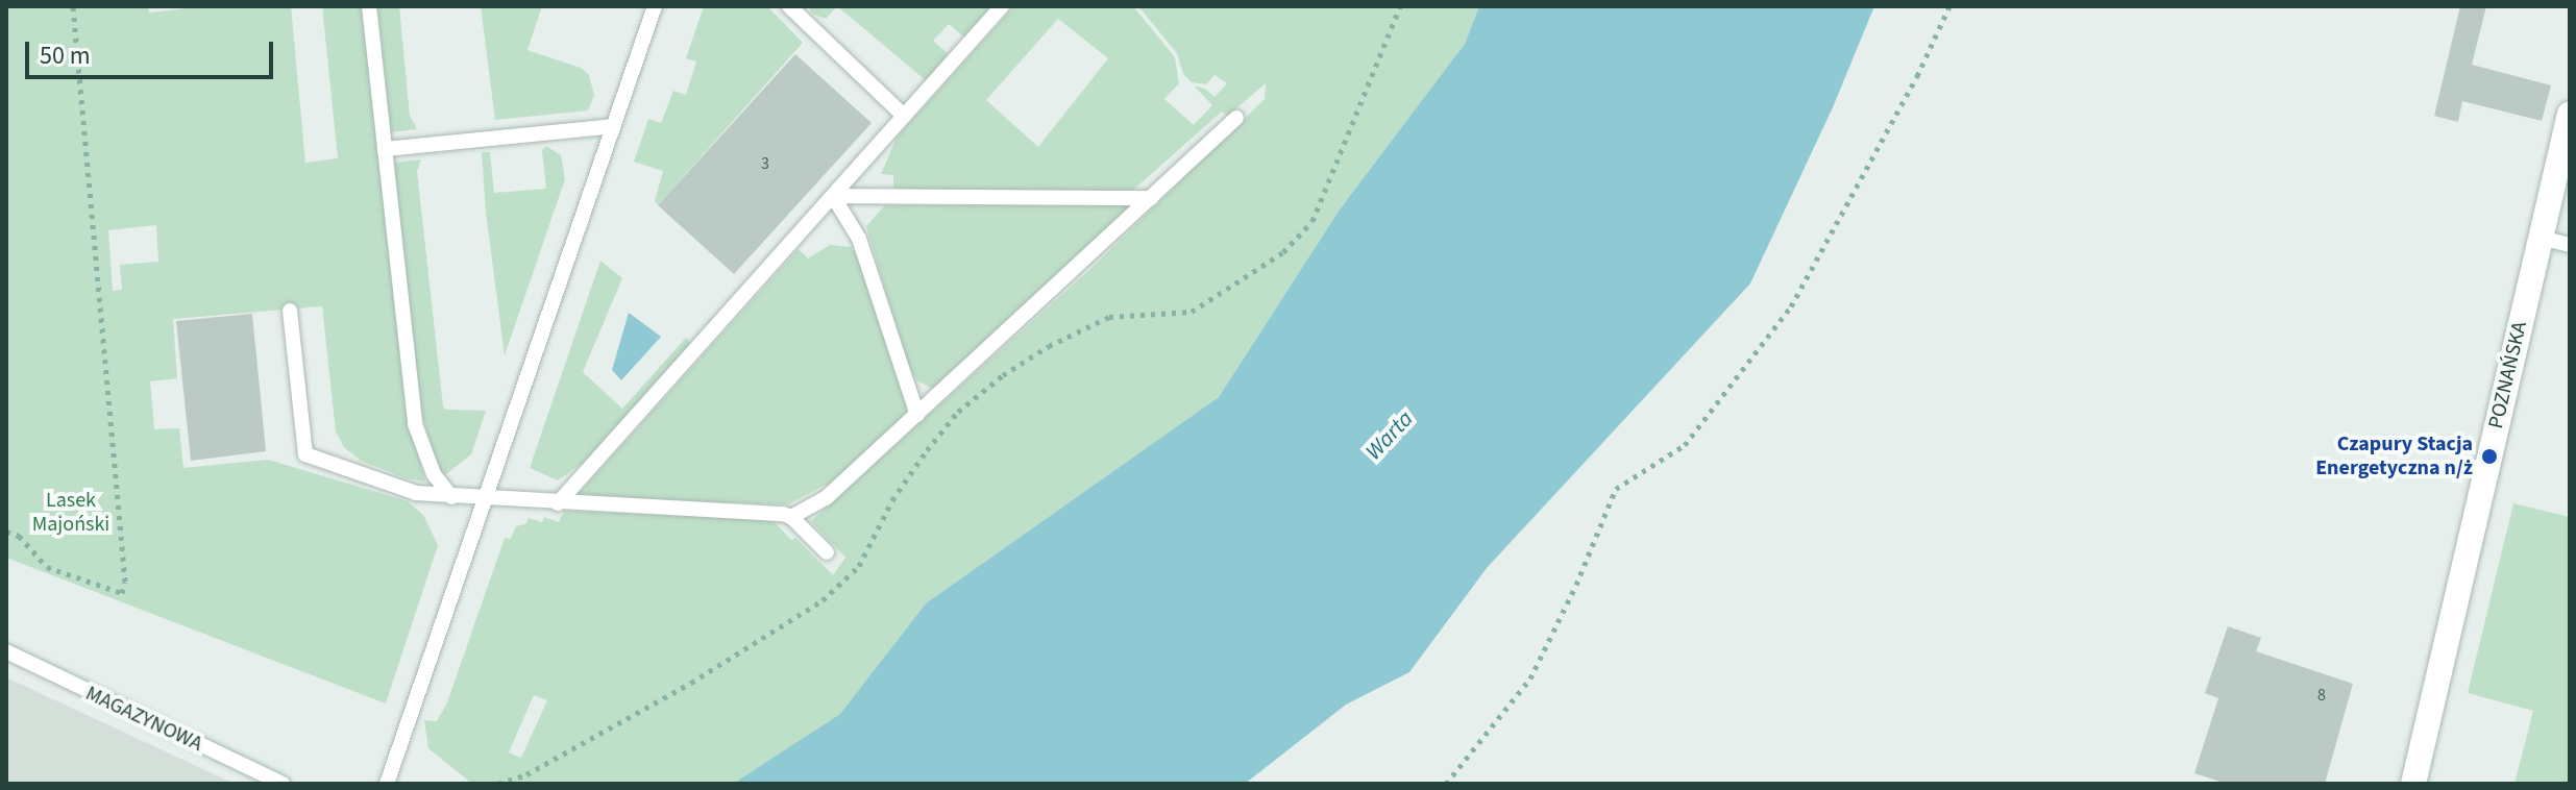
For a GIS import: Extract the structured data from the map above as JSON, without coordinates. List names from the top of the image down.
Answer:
{
  "streets": {
    "street": ["POZNAŃSKA"],
    "lane": ["MAGAZYNOWA"]
  },
  "water": ["Warta"],
  "parks": ["Lasek Majoński"],
  "places": ["Czapury Stacja Energetyczna n/ż"],
  "house_numbers": ["3", "8"],
  "scale_bar": "50 m"
}
